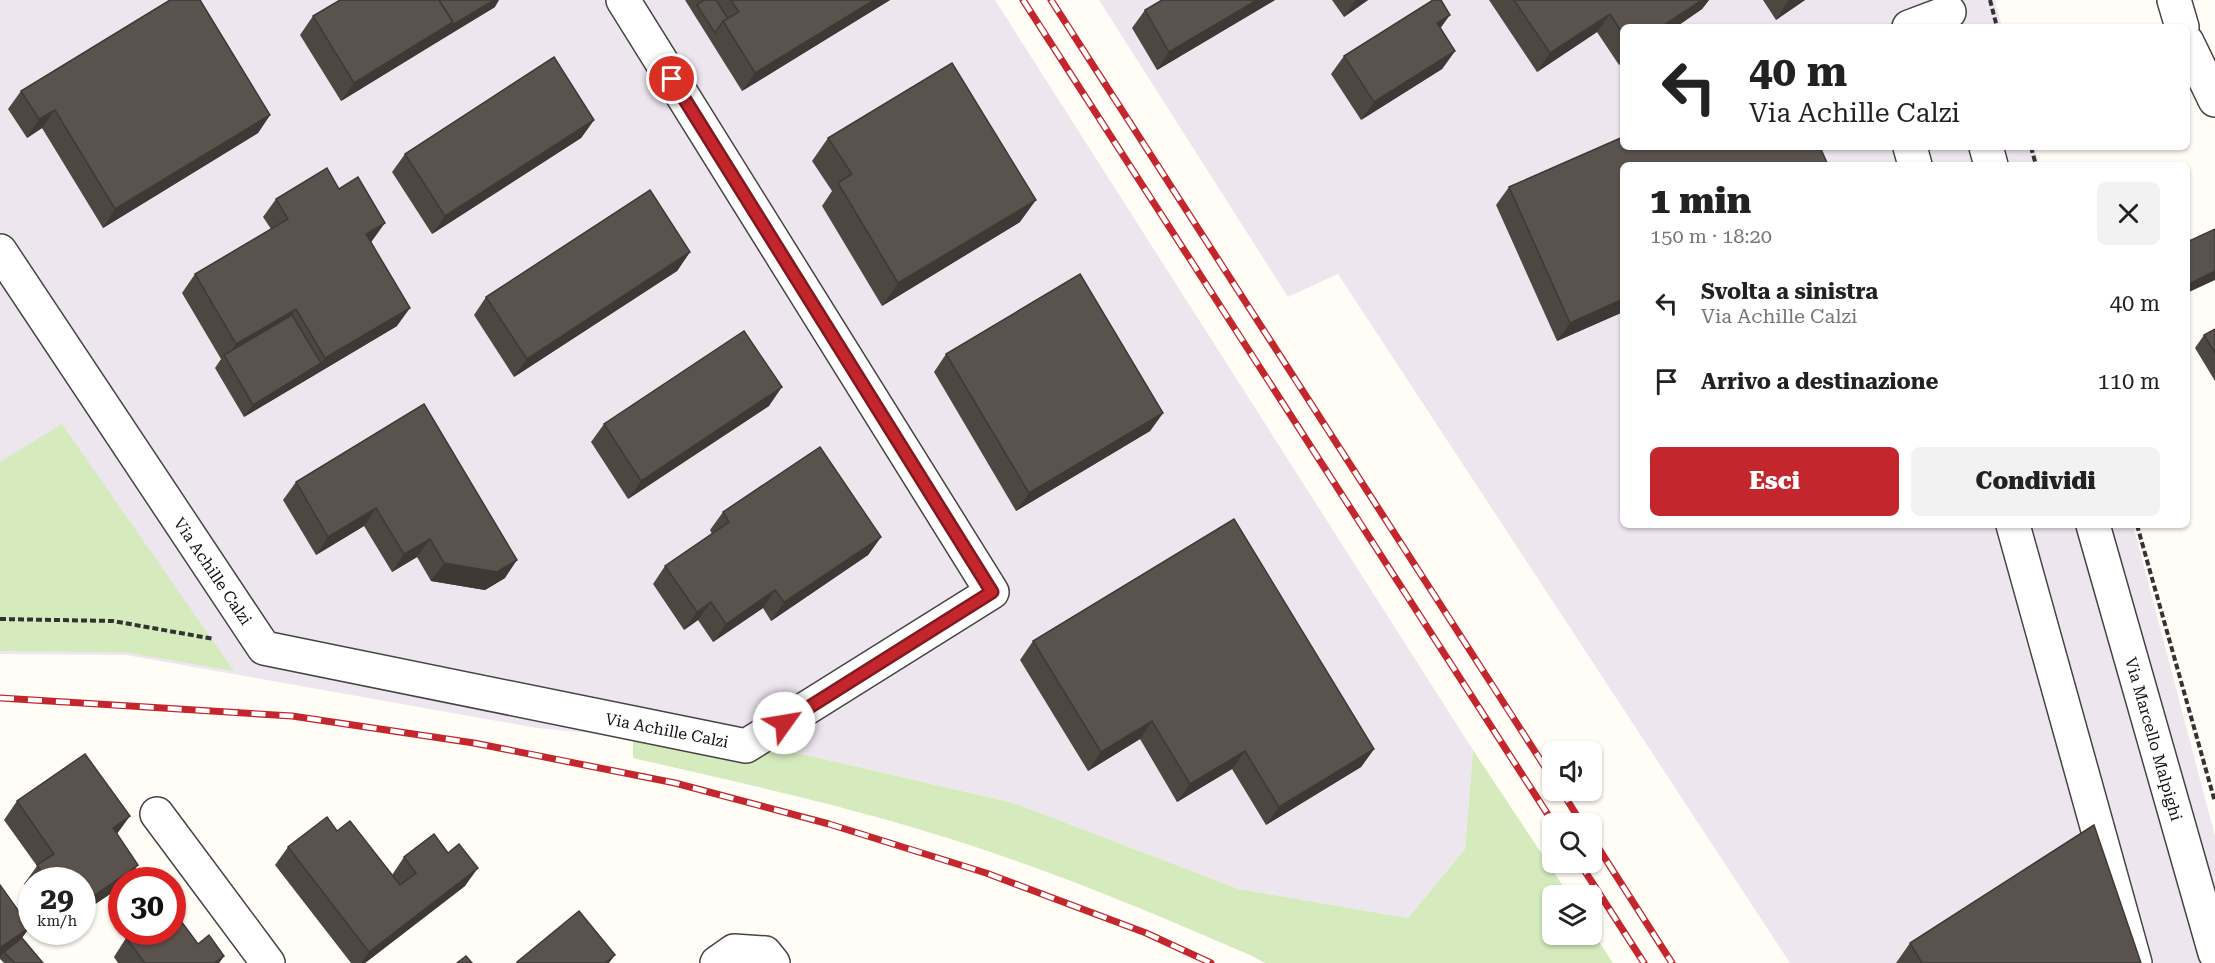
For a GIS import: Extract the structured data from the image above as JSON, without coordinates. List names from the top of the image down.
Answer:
{
  "streets": {
    "street": ["Via Achille Calzi", "Via Marcello Malpighi"]
  },
  "page": {
    "turn": ["40 m", "Via Achille Calzi"],
    "heading": ["1 min", "150 m · 18:20"],
    "list": [
      {
        "name": "Svolta a sinistra",
        "note": "Via Achille Calzi",
        "value": "40 m"
      },
      {
        "name": "Arrivo a destinazione",
        "value": "110 m"
      }
    ],
    "buttons": ["Esci", "Condividi"],
    "speed": "29 km/h",
    "limit": "30"
  }
}
